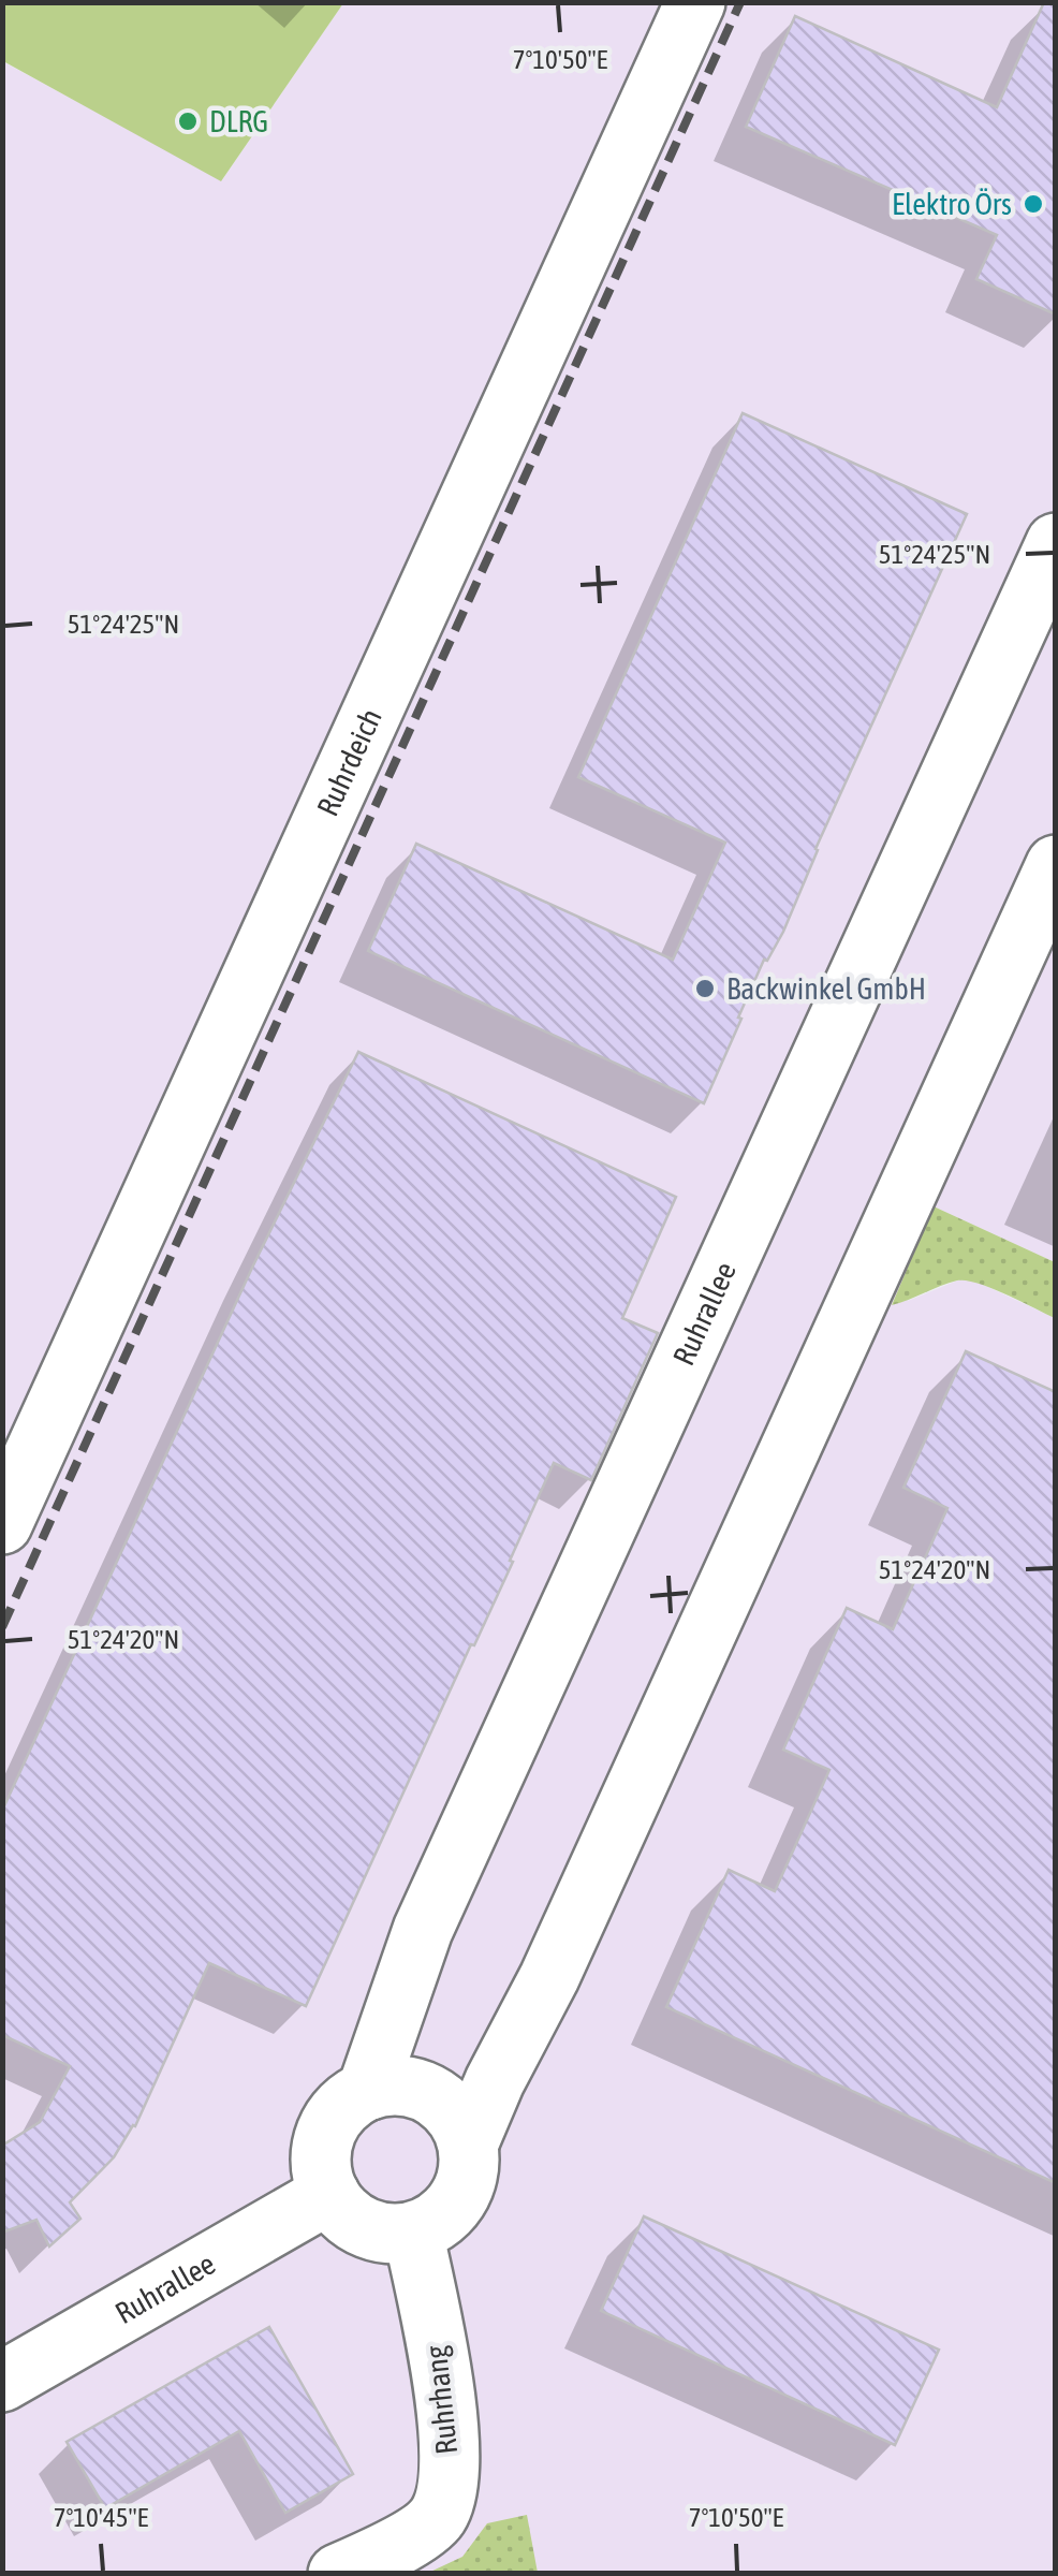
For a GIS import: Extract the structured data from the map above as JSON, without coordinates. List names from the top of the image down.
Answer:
{
  "streets": {
    "street": ["Ruhrdeich", "Ruhrallee", "Ruhrhang"]
  },
  "crossings": [
    ["Ruhrallee", "Ruhrhang"]
  ],
  "places": ["DLRG", "Elektro Örs", "Backwinkel GmbH"],
  "coordinates": [
    "7°10'50\"E",
    "51°24'25\"N",
    "51°24'20\"N",
    "7°10'45\"E"
  ]
}
